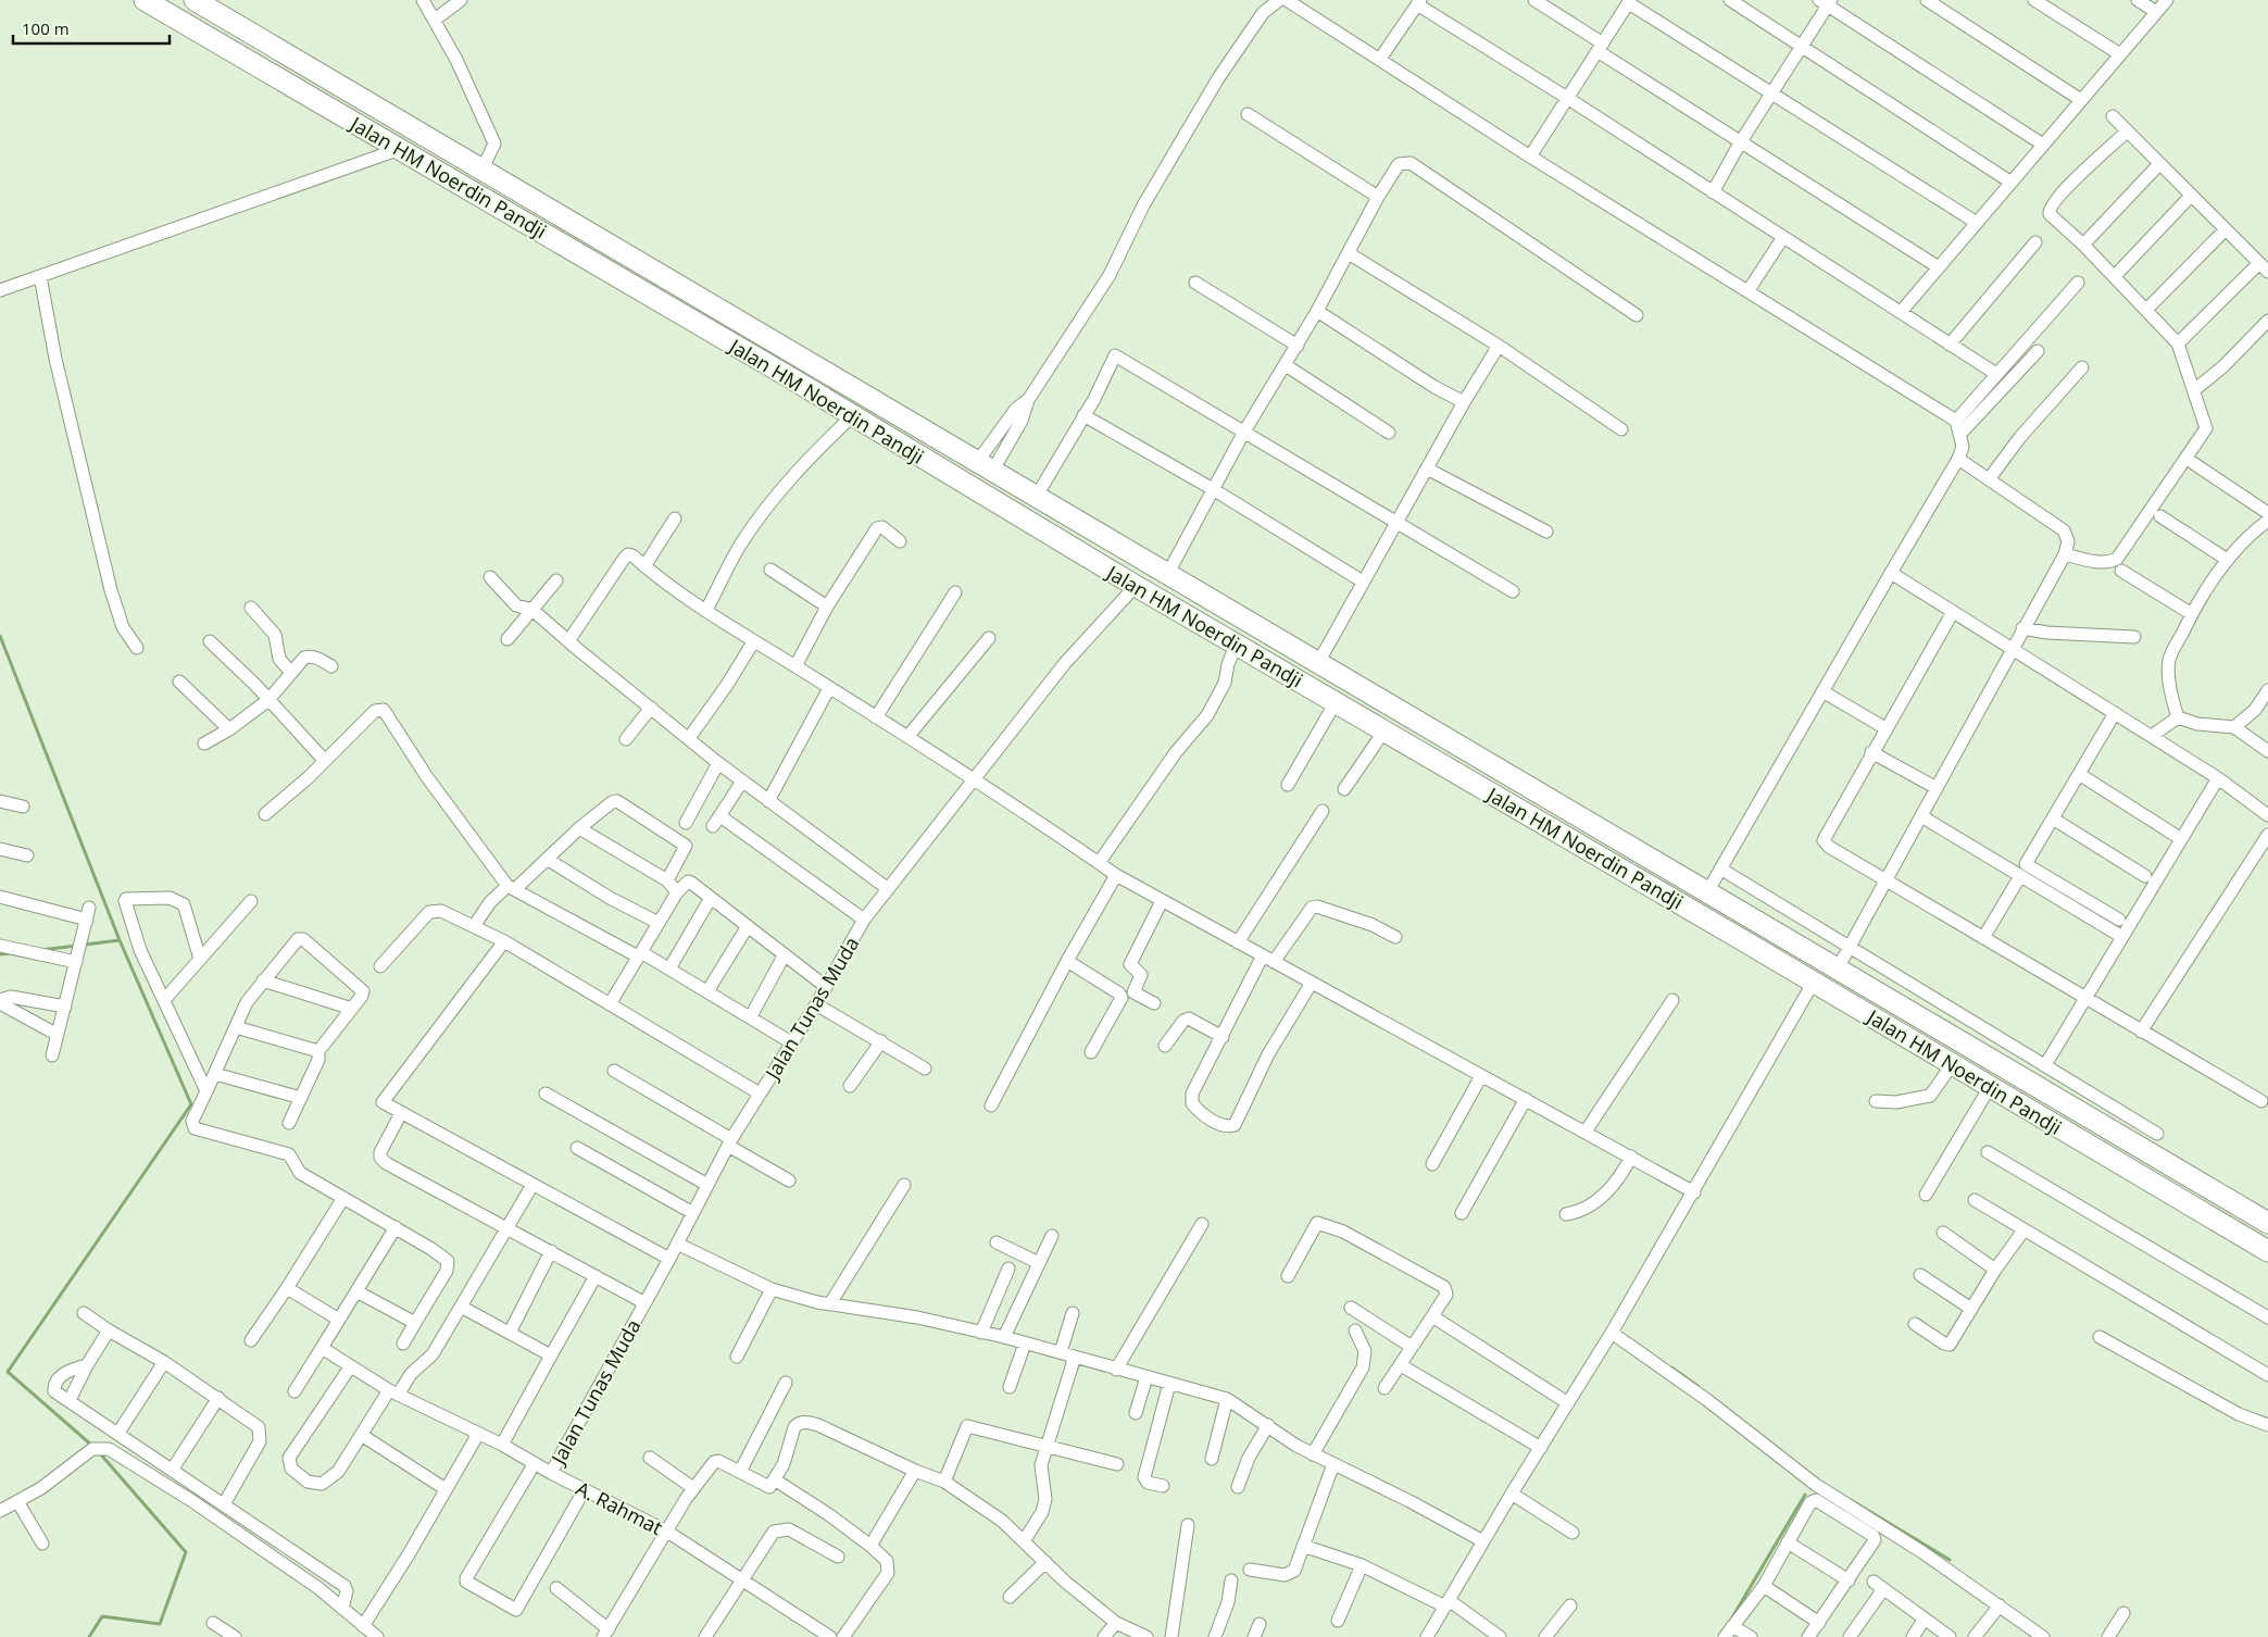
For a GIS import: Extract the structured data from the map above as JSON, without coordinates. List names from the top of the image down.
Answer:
{
  "streets": {
    "main road": ["Jalan HM Noerdin Pandji"],
    "street": ["Jalan Tunas Muda", "A. Rahmat"]
  },
  "crossings": [
    ["Jalan HM Noerdin Pandji", "Jalan Tunas Muda"],
    ["Jalan Tunas Muda", "A. Rahmat"]
  ],
  "scale_bar": "100 m"
}
